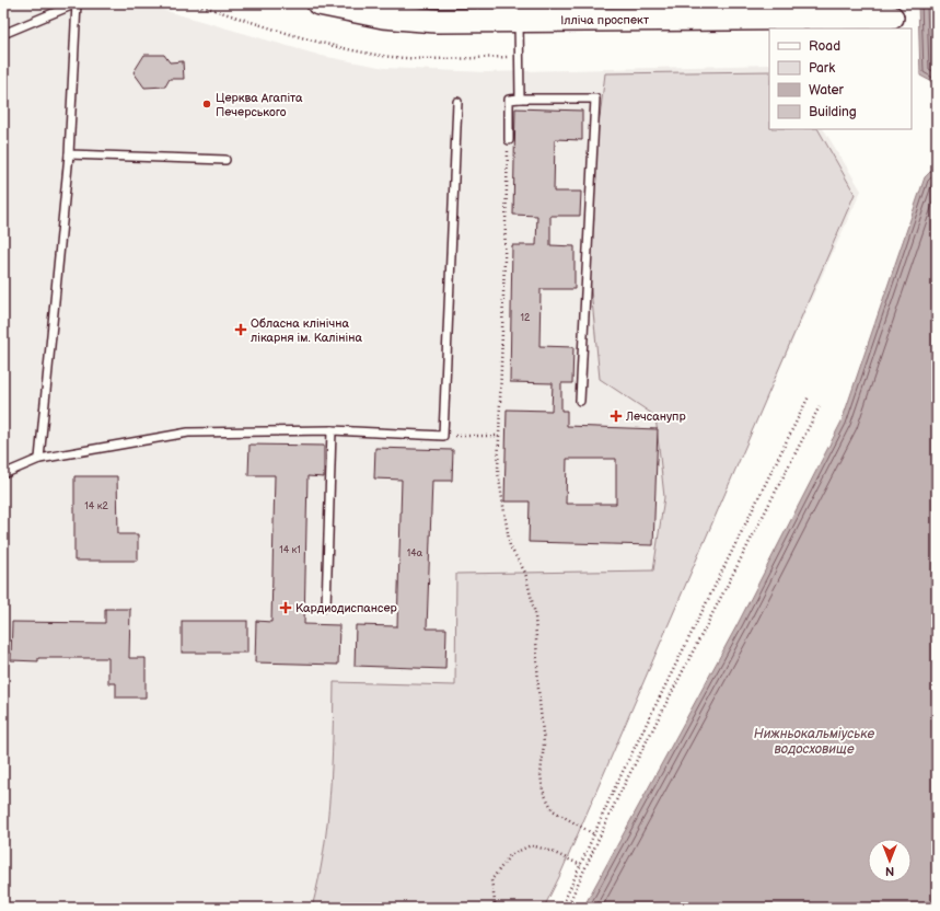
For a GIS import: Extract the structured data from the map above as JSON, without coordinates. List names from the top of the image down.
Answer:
{
  "streets": {
    "main road": ["Ілліча проспект"]
  },
  "water": ["Нижньокальміуське водосховище"],
  "places": {
    "other": ["Церква Агапіта Печерського"],
    "health": ["Обласна клінічна лікарня ім. Калініна", "Лечсанупр", "Кардиодиспансер"]
  },
  "house_numbers": [
    "12",
    "14 к2",
    "14 к1",
    "14а"
  ],
  "legend": [
    "Road",
    "Park",
    "Water",
    "Building"
  ],
  "north": "bottom"
}
